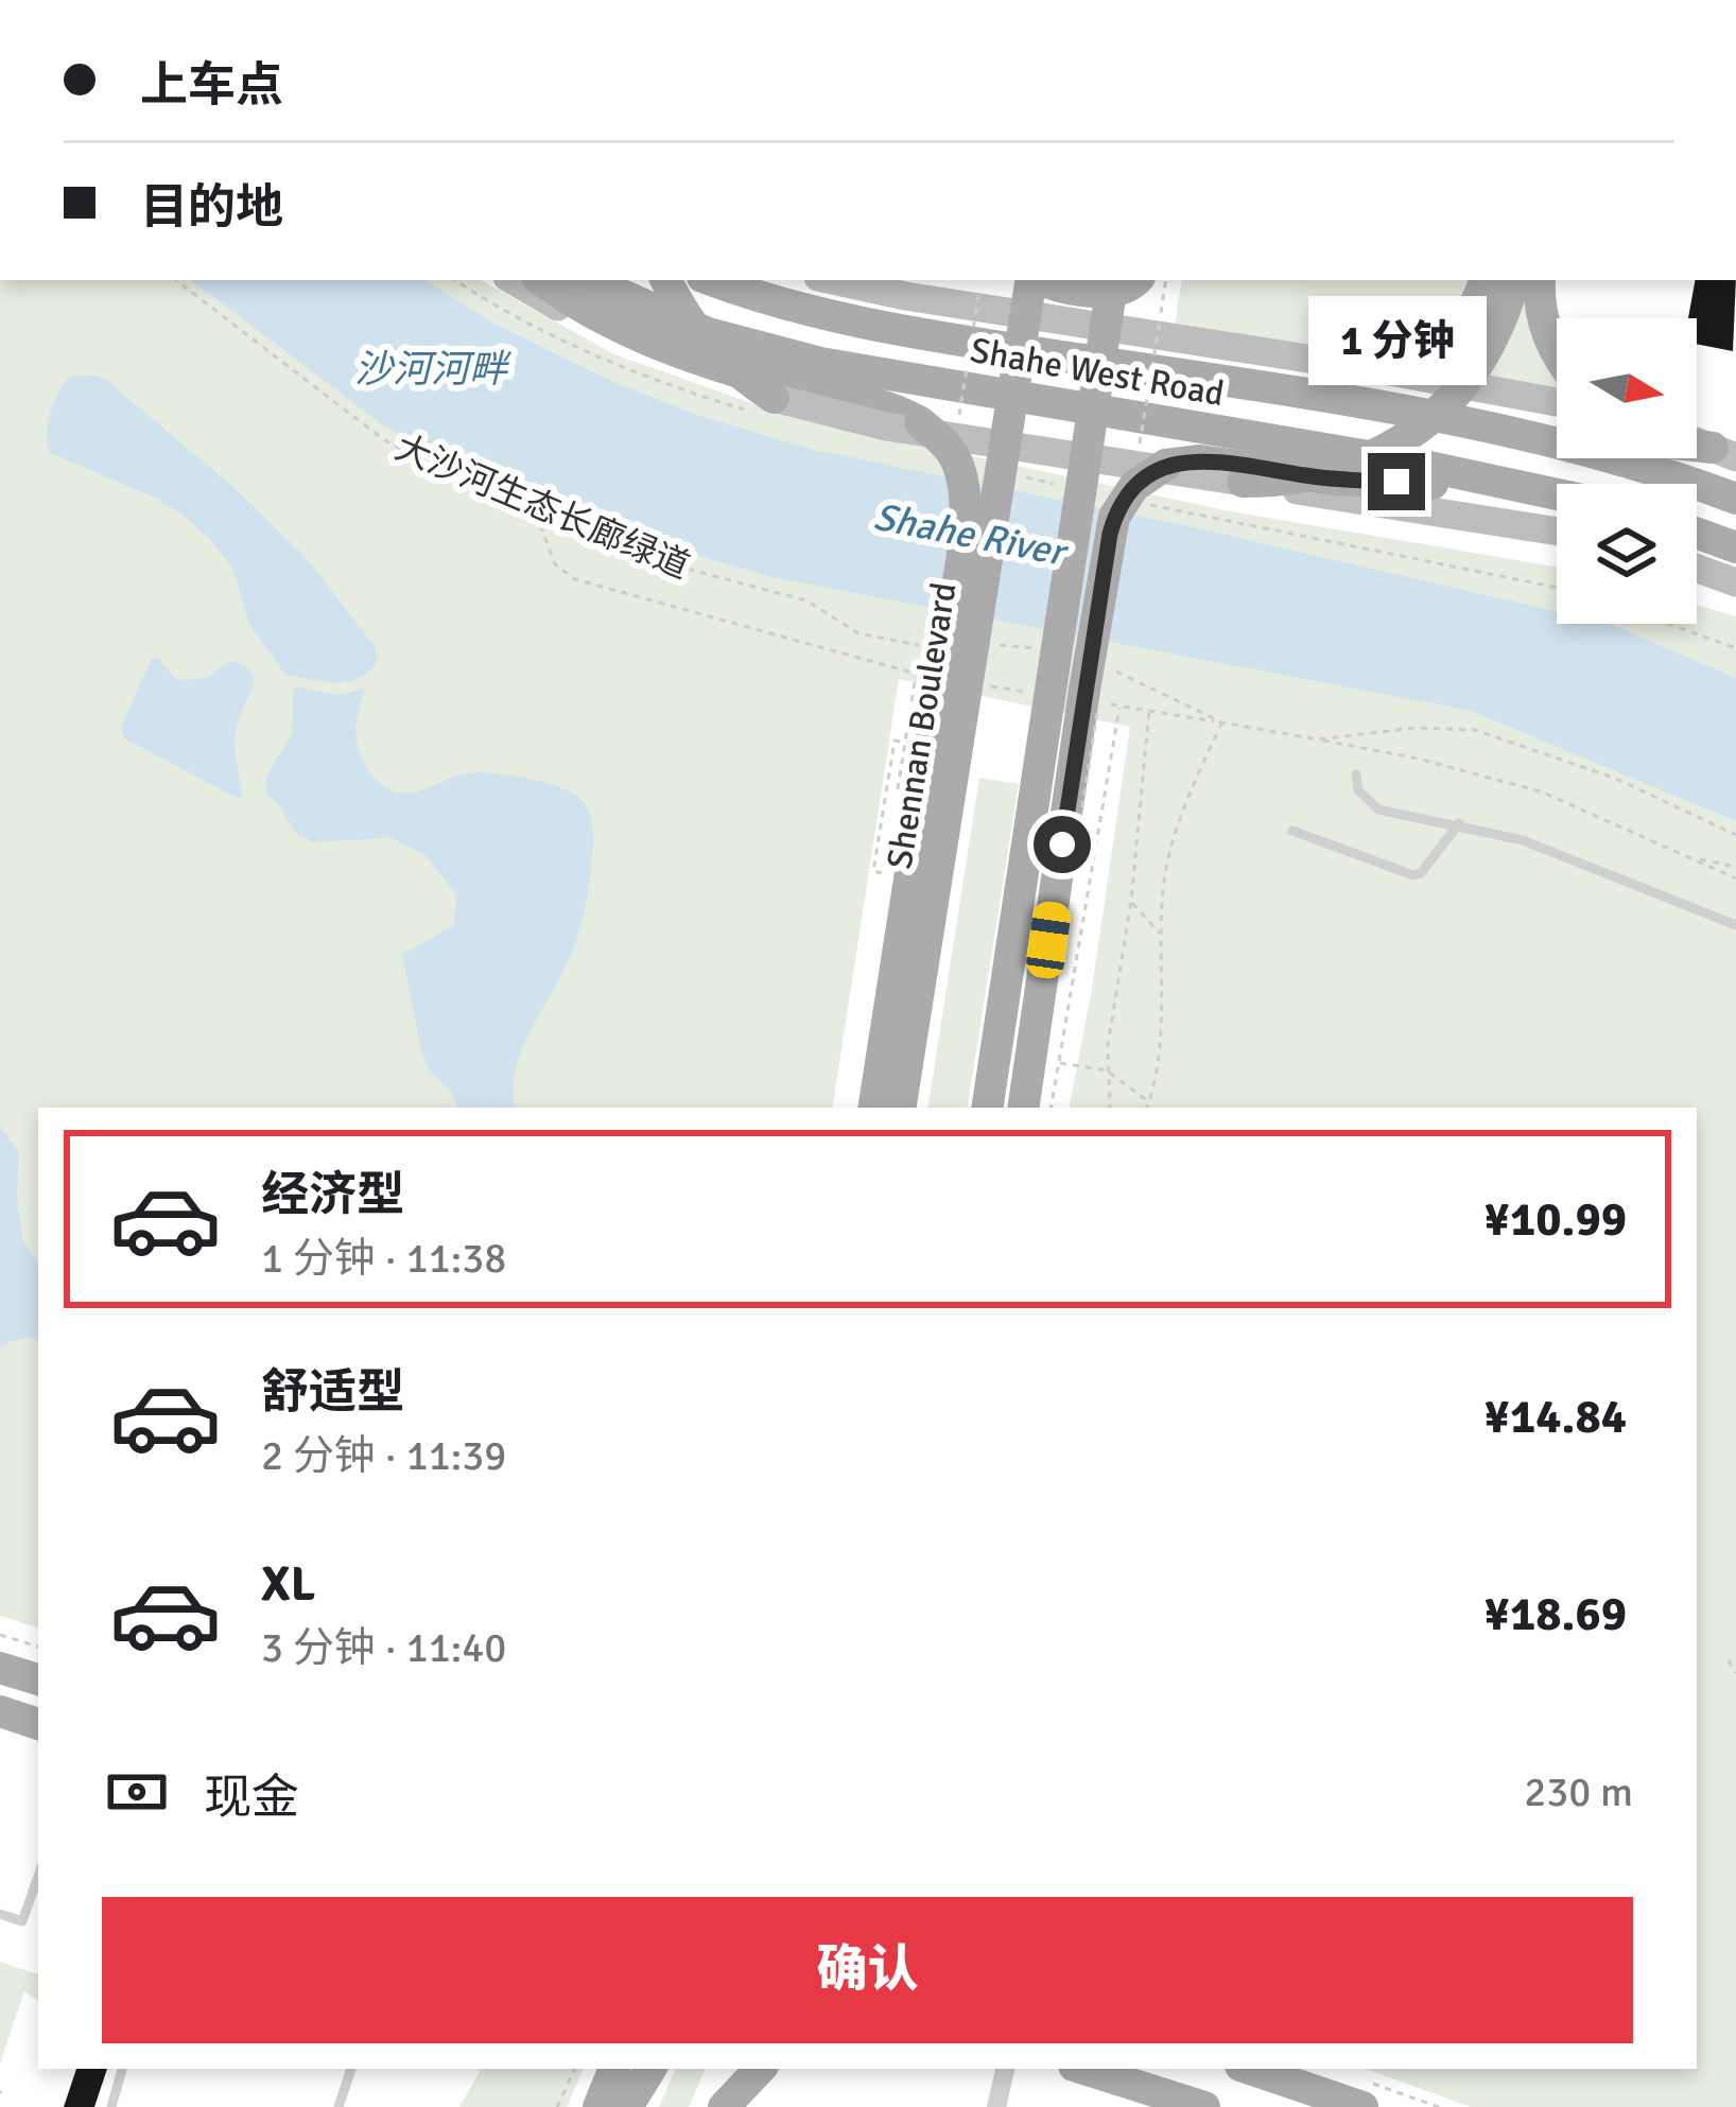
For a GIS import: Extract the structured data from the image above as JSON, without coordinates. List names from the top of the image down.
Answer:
{
  "streets": {
    "main road": ["Shahe West Road", "Shennan Boulevard"],
    "path": ["大沙河生态长廊绿道"]
  },
  "water": ["沙河河畔", "Shahe River"],
  "north": "right",
  "page": {
    "banner": ["上车点", "目的地"],
    "bubble": "1 分钟",
    "list": [
      {
        "name": "经济型",
        "note": "1 分钟 · 11:38",
        "value": "¥10.99"
      },
      {
        "name": "舒适型",
        "note": "2 分钟 · 11:39",
        "value": "¥14.84"
      },
      {
        "name": "XL",
        "note": "3 分钟 · 11:40",
        "value": "¥18.69"
      }
    ],
    "pay": ["现金", "230 m"],
    "buttons": "确认"
  }
}
